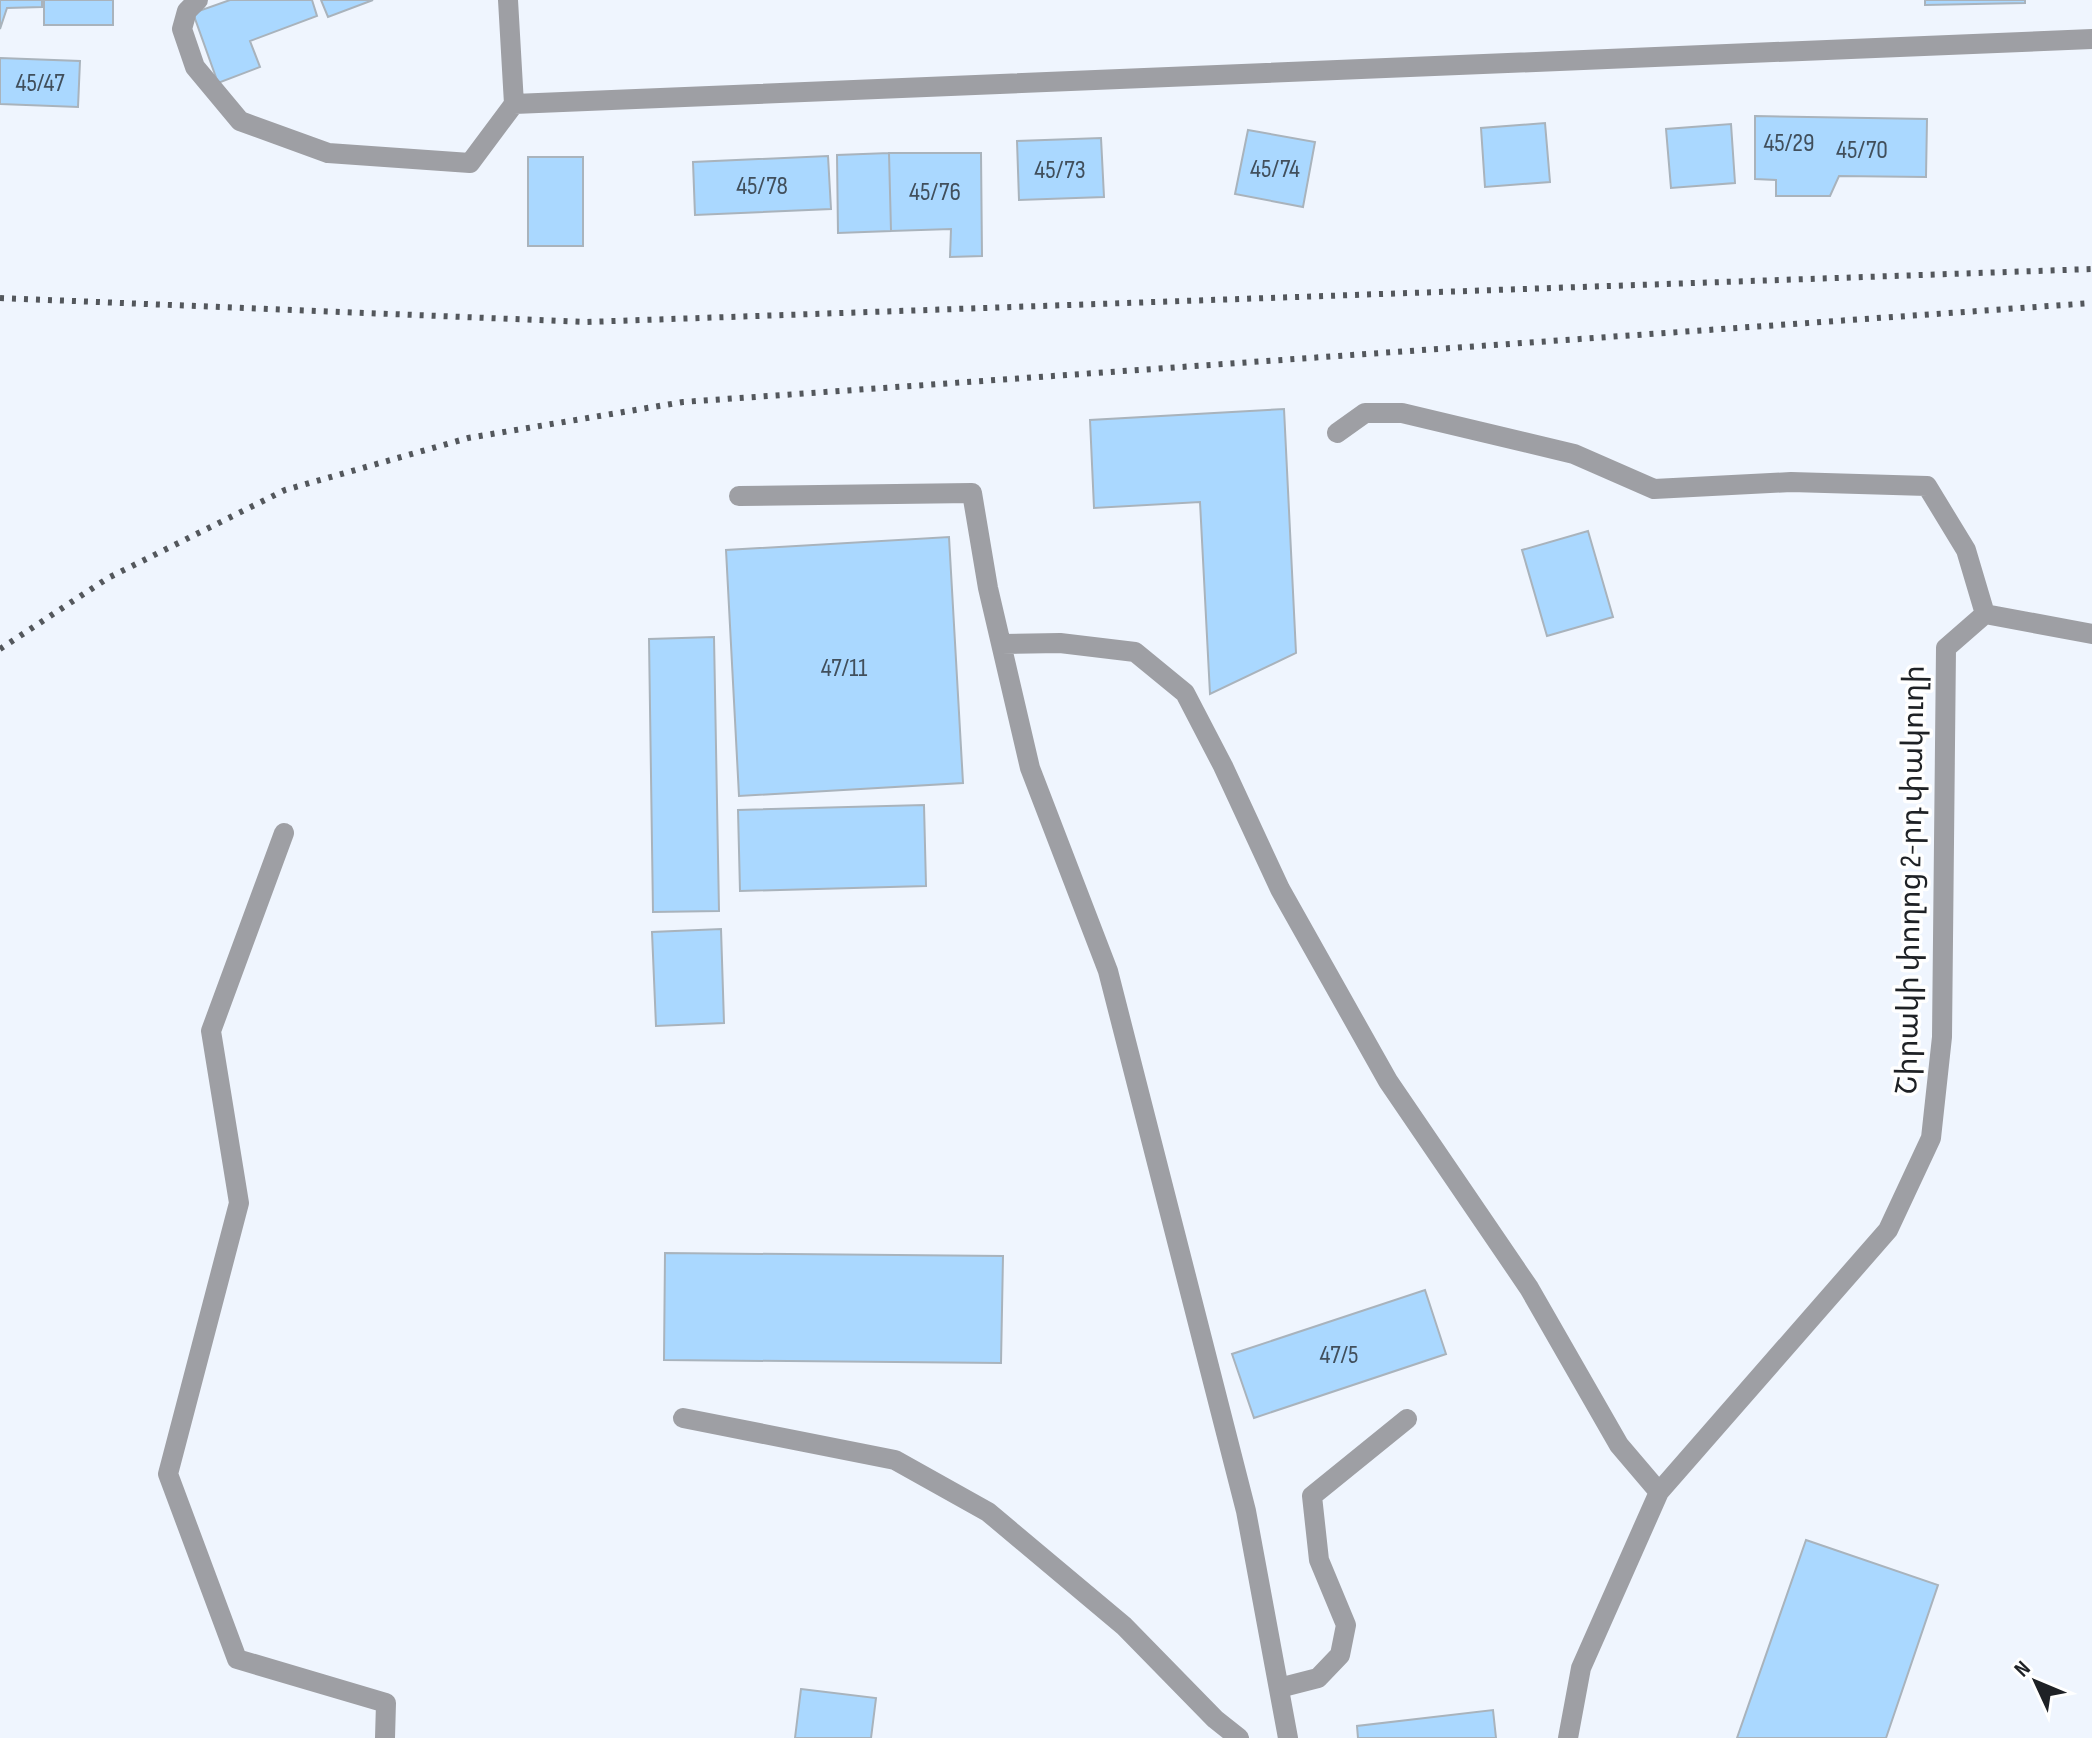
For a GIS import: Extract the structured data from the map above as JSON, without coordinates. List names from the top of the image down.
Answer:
{
  "streets": {
    "street": ["Շիրակի փողոց 2-րդ փակուղի"]
  },
  "house_numbers": [
    "45/47",
    "45/29",
    "45/70",
    "45/74",
    "45/73",
    "45/78",
    "45/76",
    "47/11",
    "47/5"
  ],
  "north": "top left"
}
